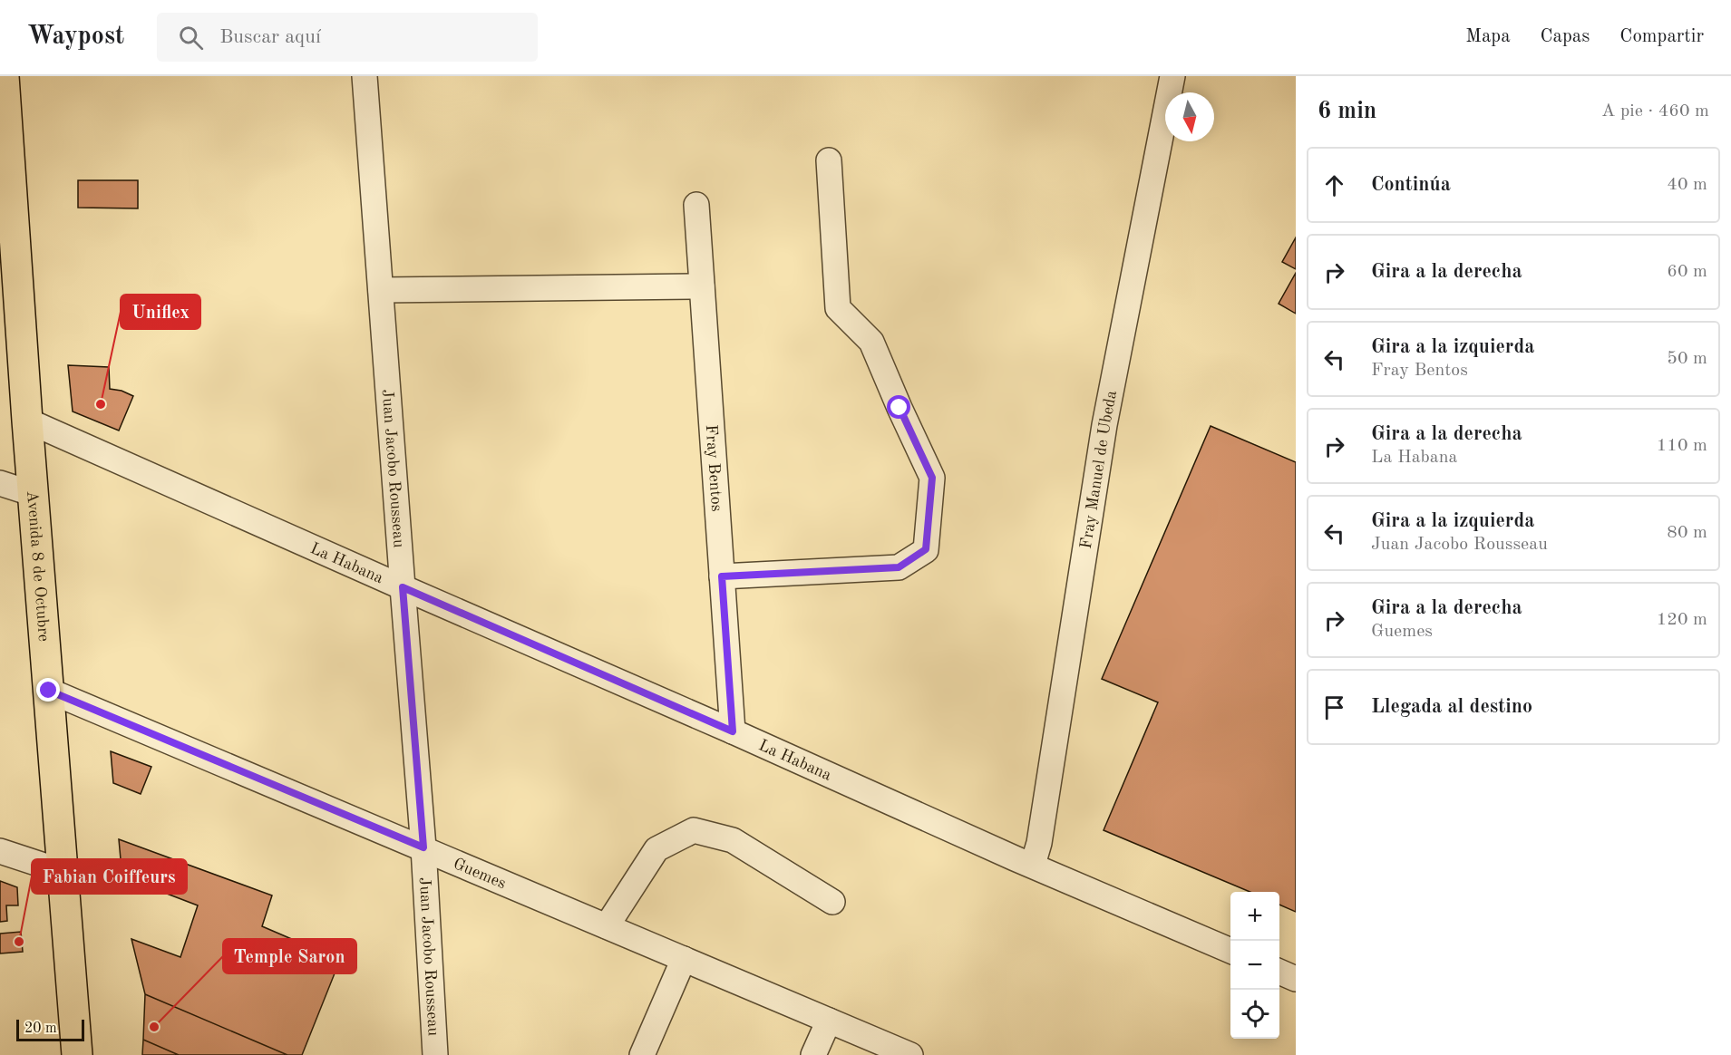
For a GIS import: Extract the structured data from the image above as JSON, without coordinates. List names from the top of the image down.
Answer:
{
  "streets": {
    "main road": ["Avenida 8 de Octubre"],
    "street": [
      "Juan Jacobo Rousseau",
      "Fray Bentos",
      "Fray Manuel de Ubeda",
      "La Habana",
      "Guemes"
    ]
  },
  "crossings": [
    ["Juan Jacobo Rousseau", "La Habana"],
    ["Juan Jacobo Rousseau", "Guemes"],
    ["Fray Bentos", "La Habana"],
    ["Fray Manuel de Ubeda", "La Habana"],
    ["La Habana", "Avenida 8 de Octubre"],
    ["Avenida 8 de Octubre", "Guemes"]
  ],
  "places": ["Uniflex", "Fabian Coiffeurs", "Temple Saron"],
  "scale_bar": "20 m",
  "north": "bottom",
  "page": {
    "header": "Waypost",
    "search": "Buscar aquí",
    "nav": ["Mapa", "Capas", "Compartir"],
    "heading": ["6 min", "A pie · 460 m"],
    "list": [
      ["Continúa", "40 m"],
      ["Gira a la derecha", "60 m"],
      ["Gira a la izquierda", "Fray Bentos", "50 m"],
      ["Gira a la derecha", "La Habana", "110 m"],
      ["Gira a la izquierda", "Juan Jacobo Rousseau", "80 m"],
      ["Gira a la derecha", "Guemes", "120 m"],
      "Llegada al destino"
    ],
    "map_buttons": ["+", "−"],
    "scale": "20 m"
  }
}
